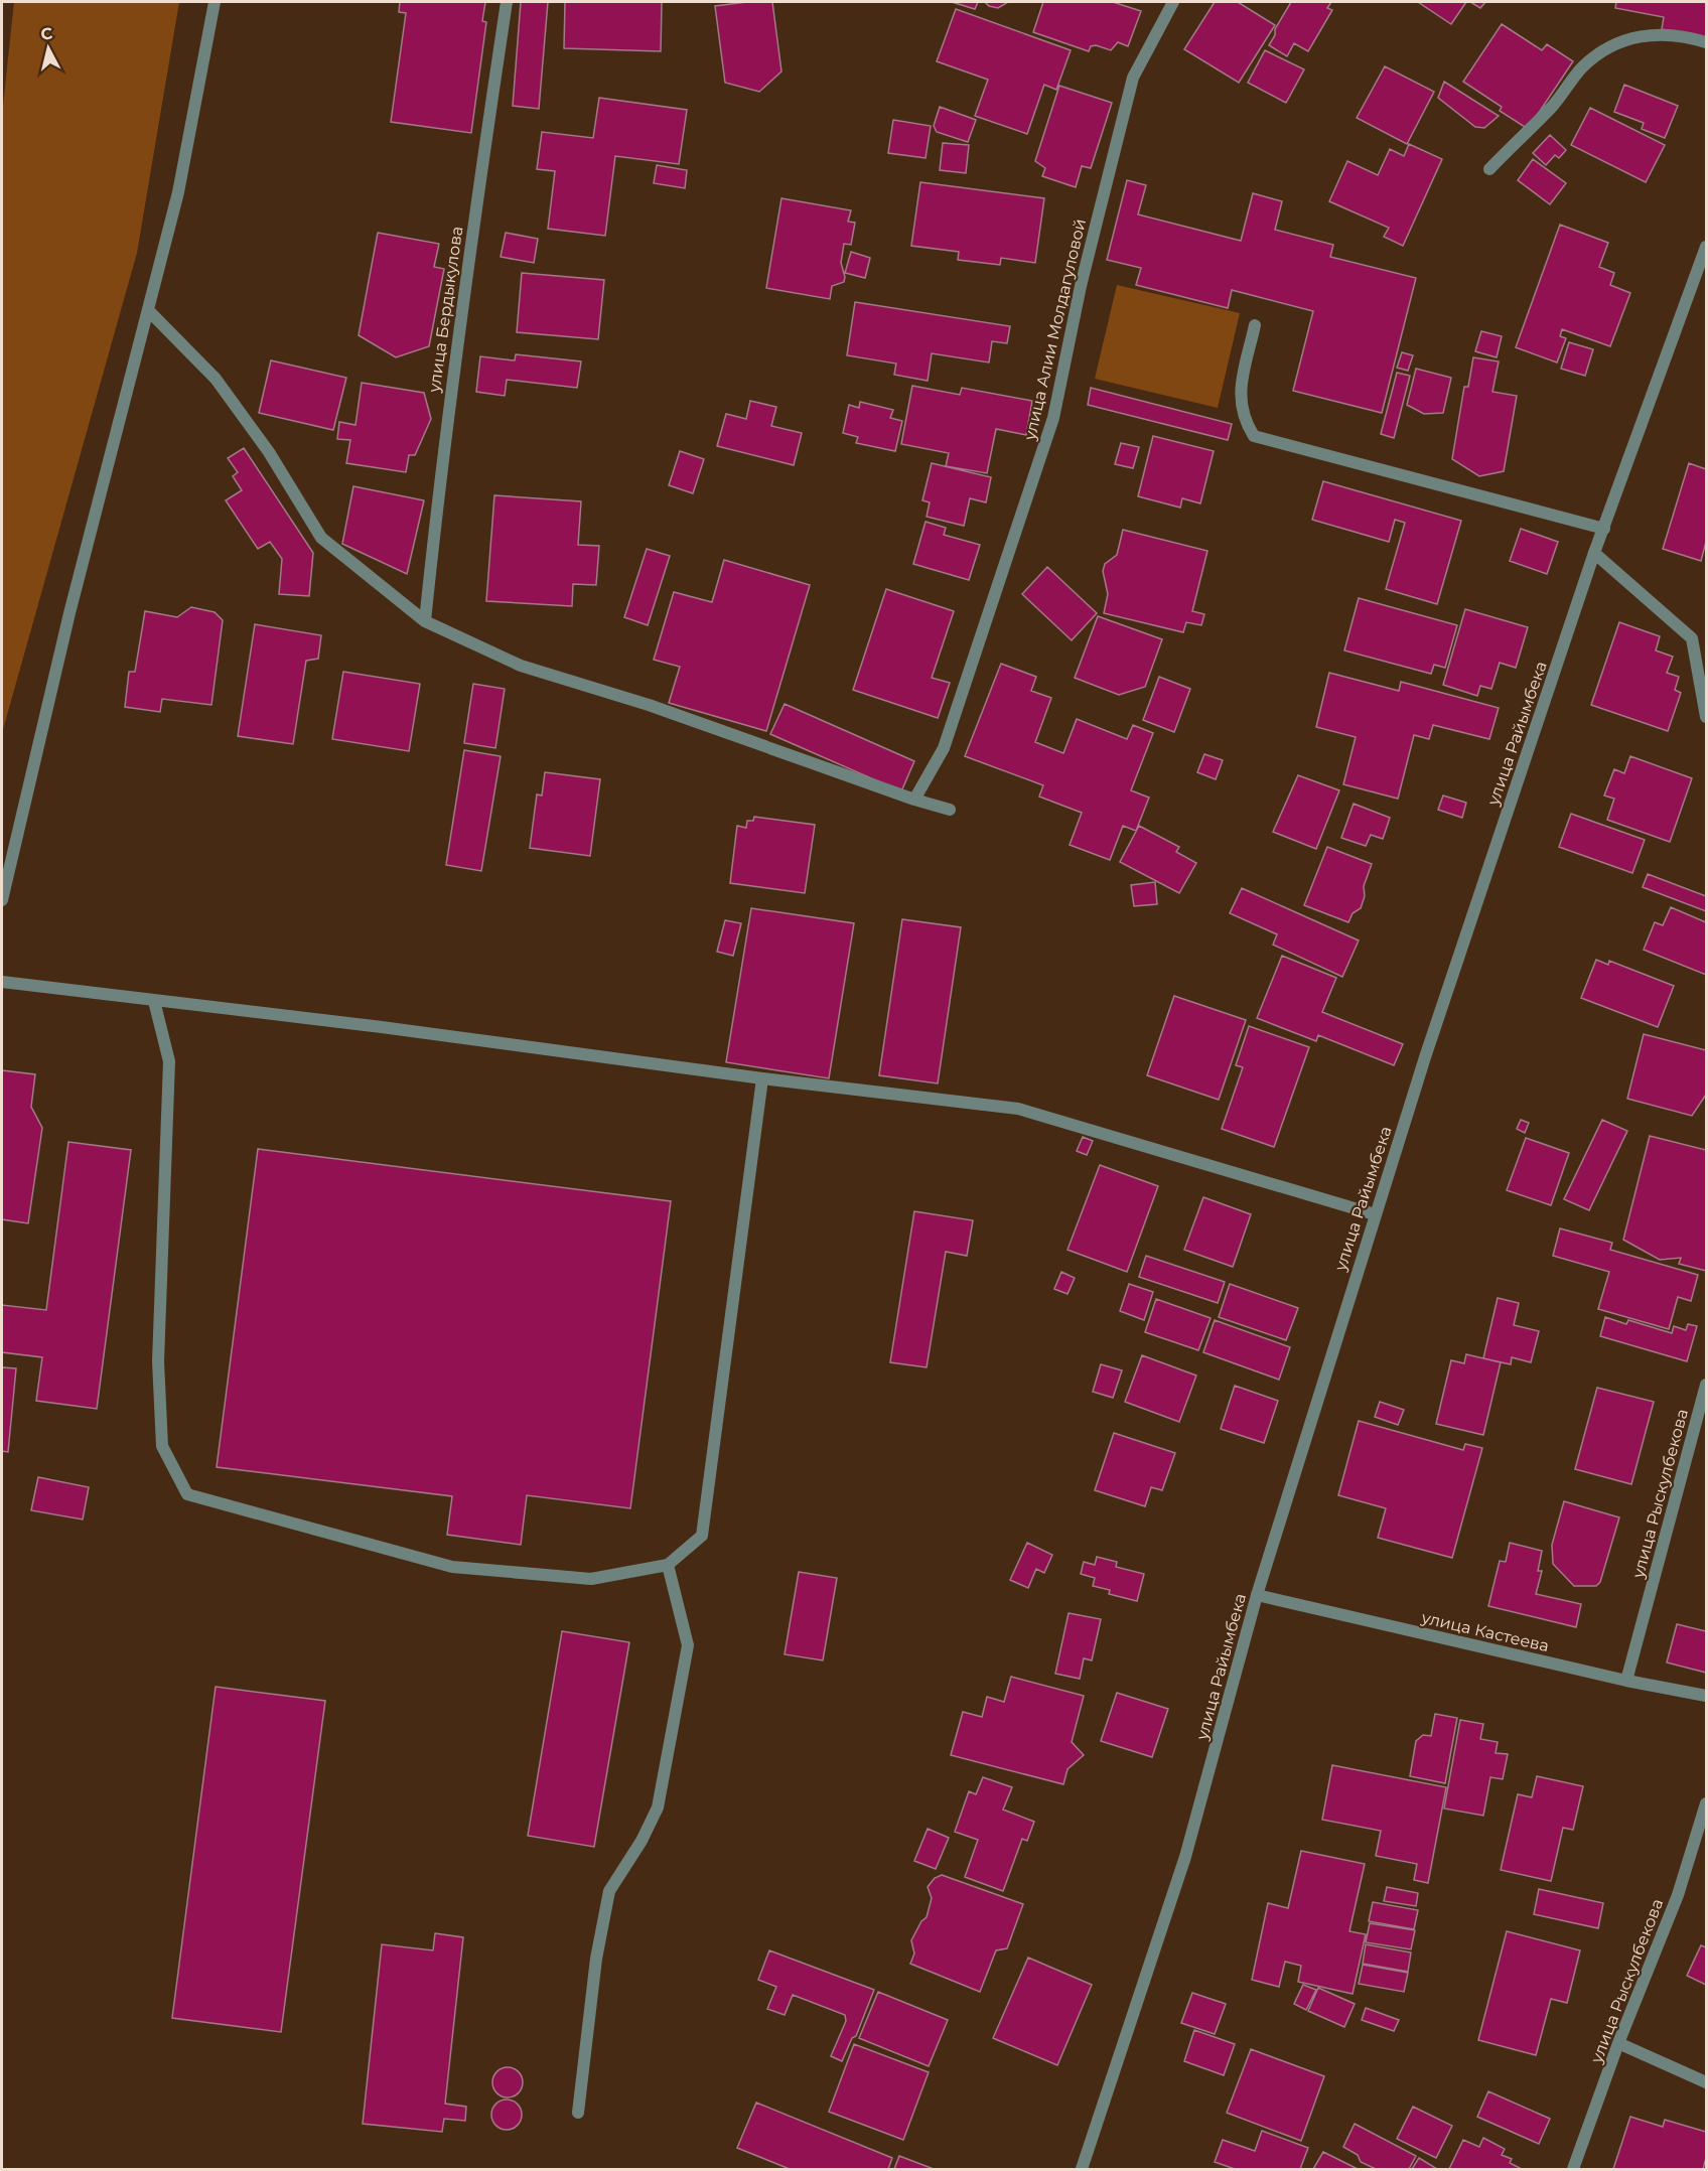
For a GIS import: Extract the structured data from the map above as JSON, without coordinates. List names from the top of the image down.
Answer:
{
  "streets": {
    "street": [
      "улица Бердыкулова",
      "улица Алии Молдагуловой",
      "улица Райымбека",
      "улица Рыскулбекова",
      "улица Кастеева"
    ]
  },
  "crossings": [
    ["улица Райымбека", "улица Кастеева"],
    ["улица Рыскулбекова", "улица Кастеева"]
  ],
  "north": "top"
}
